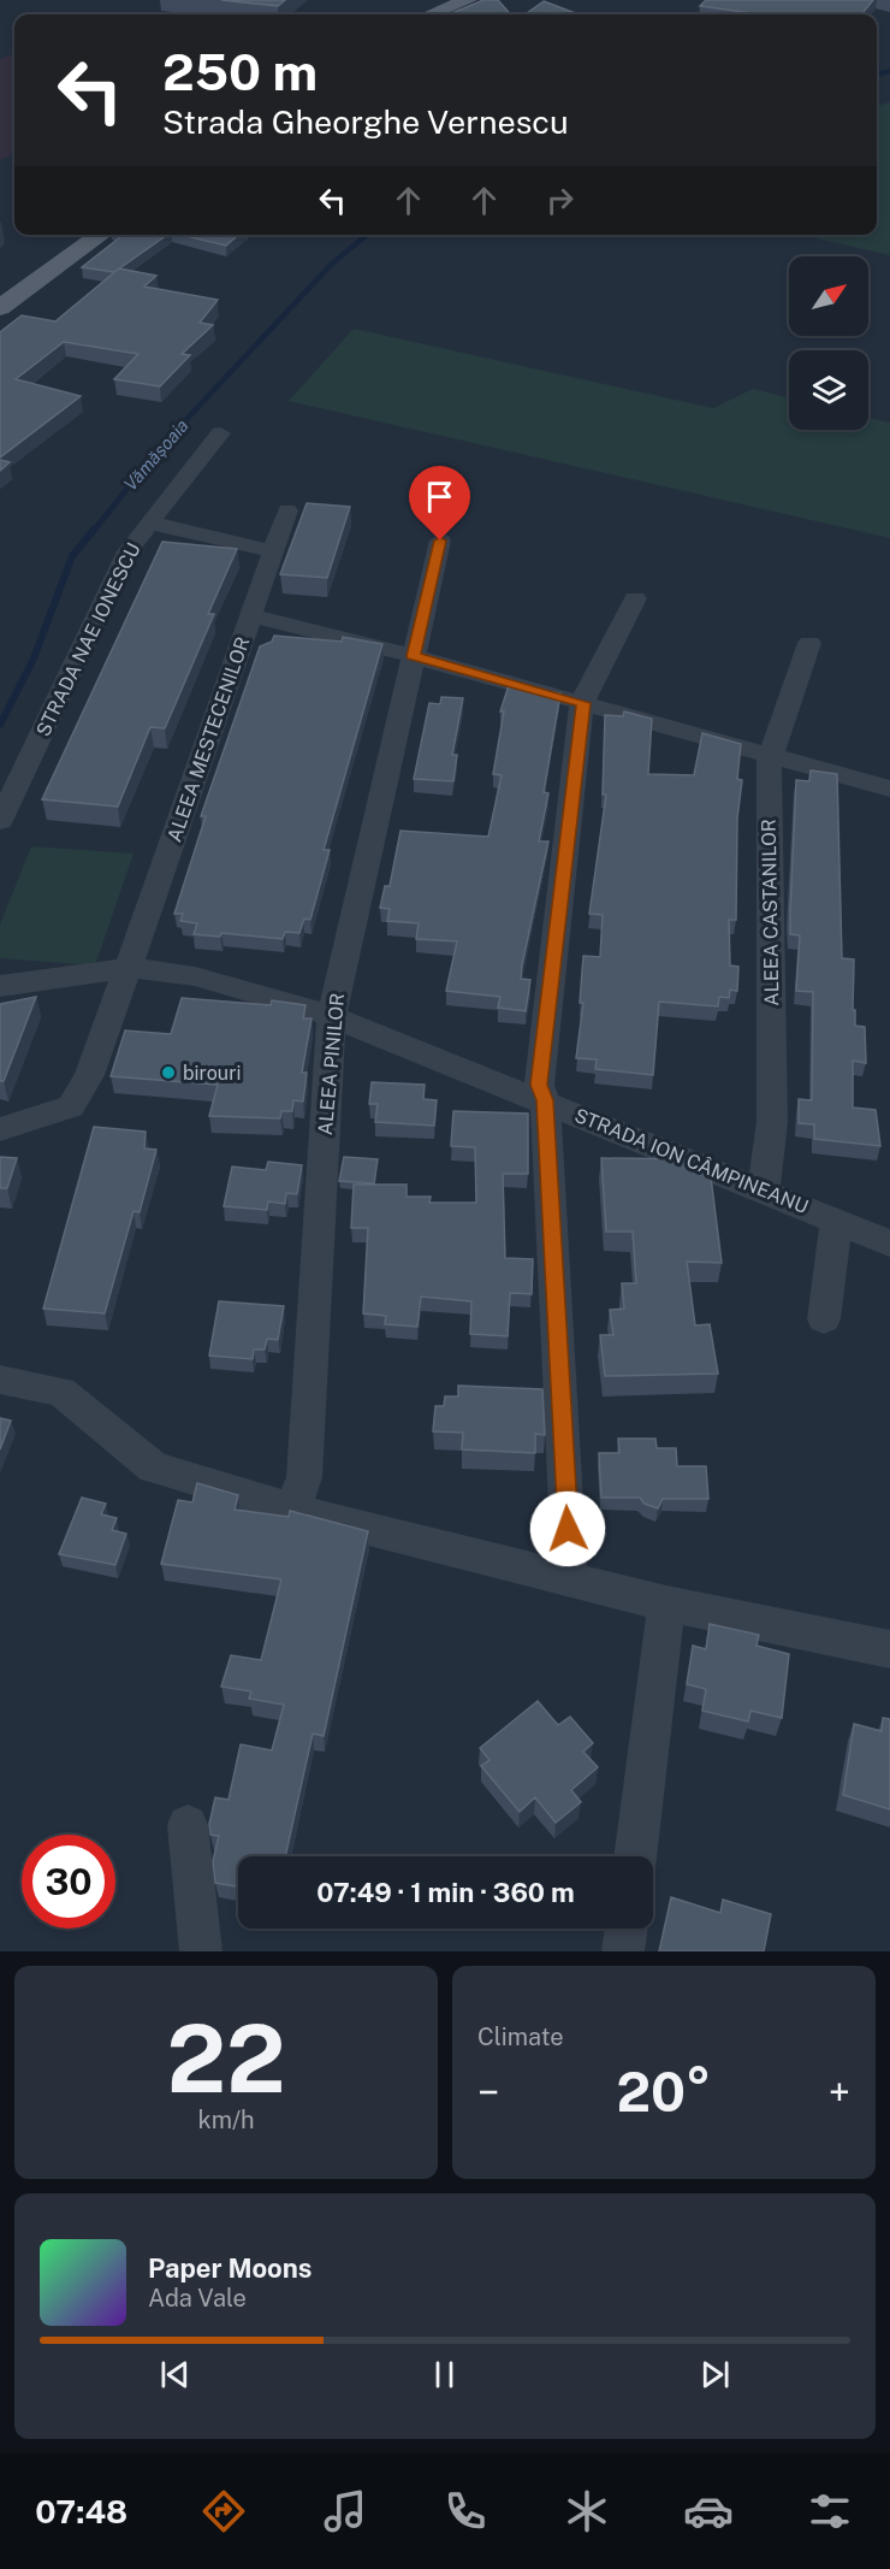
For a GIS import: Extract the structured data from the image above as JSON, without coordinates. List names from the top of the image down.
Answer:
{
  "streets": {
    "street": [
      "STRADA NAE IONESCU",
      "ALEEA MESTECENILOR",
      "ALEEA CASTANILOR",
      "ALEEA PINILOR",
      "STRADA ION CÂMPINEANU"
    ]
  },
  "crossings": [
    ["ALEEA MESTECENILOR", "STRADA ION CÂMPINEANU"],
    ["ALEEA CASTANILOR", "STRADA ION CÂMPINEANU"],
    ["ALEEA PINILOR", "STRADA ION CÂMPINEANU"]
  ],
  "water": ["Vămășoaia"],
  "places": ["birouri"],
  "north": "top right",
  "page": {
    "turn": ["250 m", "Strada Gheorghe Vernescu"],
    "limit": "30",
    "trip": "07:49 · 1 min · 360 m",
    "tile": [
      ["22", "km/h"],
      "Climate"
    ],
    "heat": ["−", "20°", "+"],
    "song": ["Paper Moons", "Ada Vale"],
    "tabs": "07:48"
  }
}
